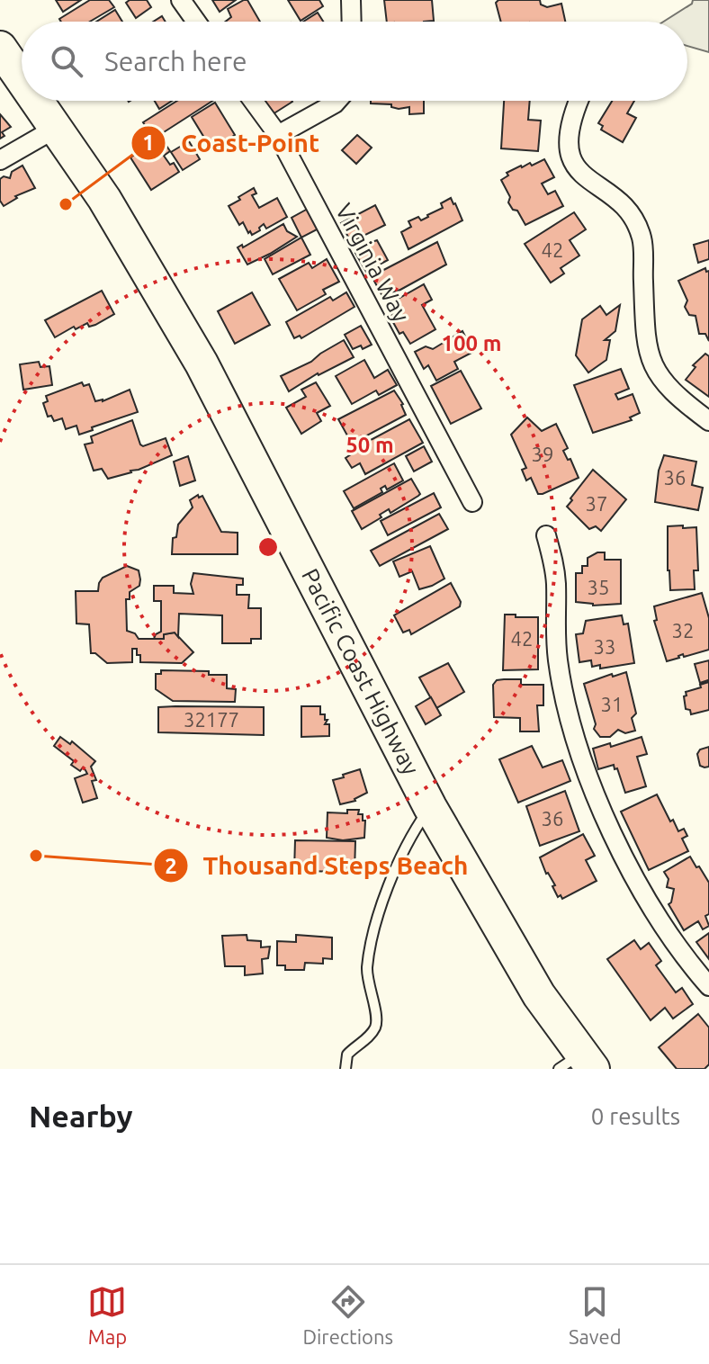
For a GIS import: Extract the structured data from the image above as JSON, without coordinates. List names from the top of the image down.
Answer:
{
  "streets": {
    "highway": ["Pacific Coast Highway"],
    "street": ["Virginia Way"]
  },
  "places": ["Coast-Point", "Thousand Steps Beach"],
  "house_numbers": [
    "42",
    "39",
    "36",
    "37",
    "35",
    "32",
    "42",
    "33",
    "31",
    "32177",
    "36"
  ],
  "page": {
    "search": "Search here",
    "heading": ["Nearby", "0 results"],
    "nav": ["Map", "Directions", "Saved"]
  },
  "rings": ["100 m", "50 m"]
}
